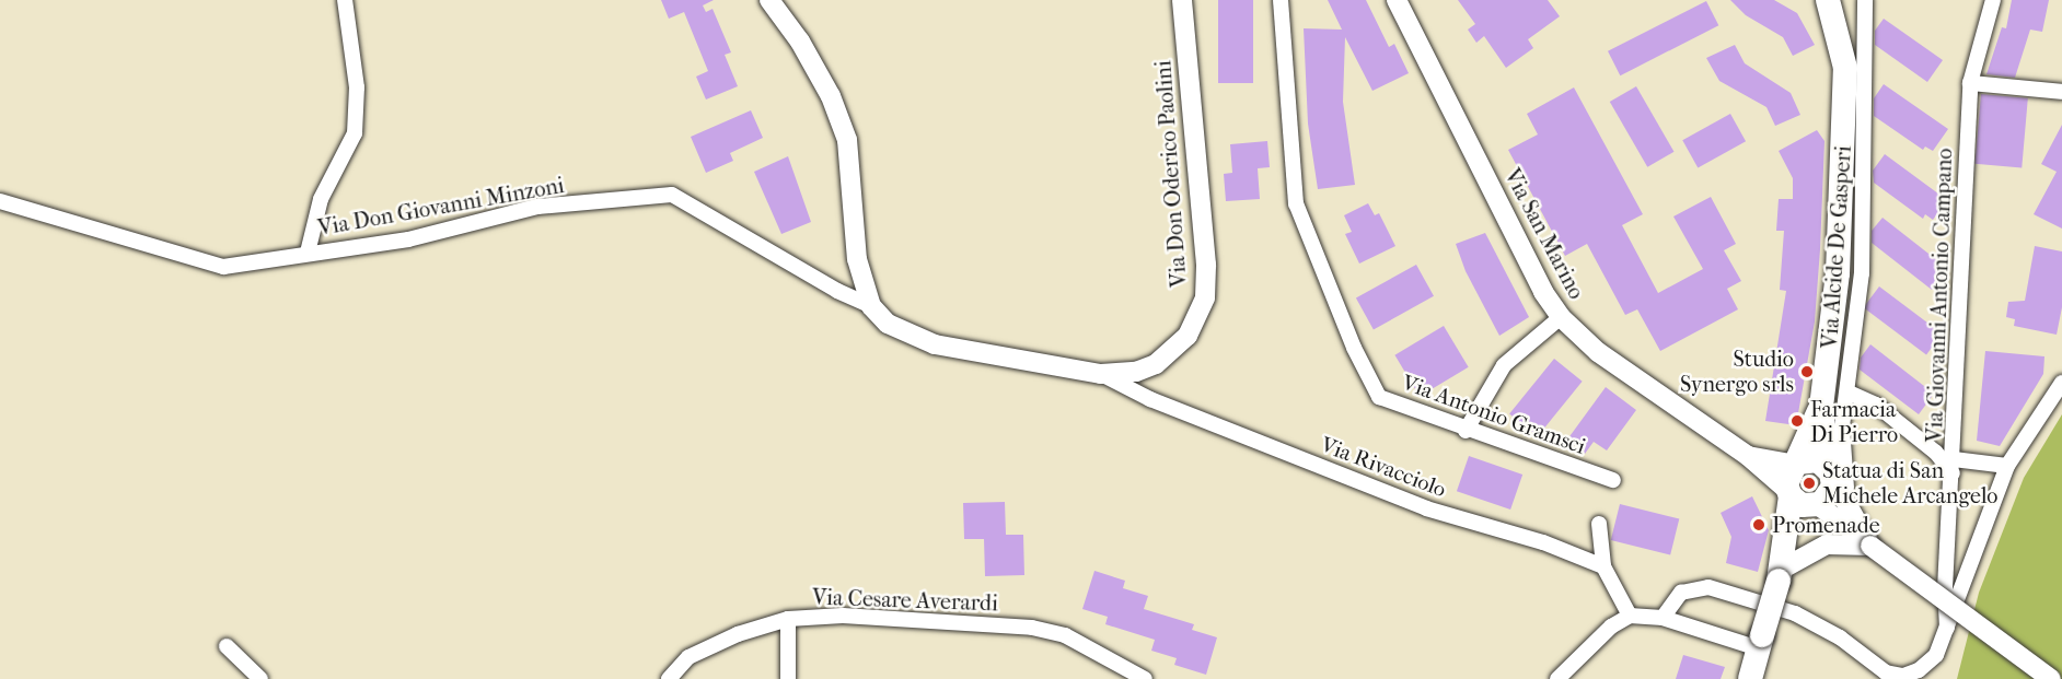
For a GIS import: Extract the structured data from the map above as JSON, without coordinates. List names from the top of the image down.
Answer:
{
  "streets": {
    "main road": ["Via Alcide De Gasperi"],
    "street": [
      "Via Don Oderico Paolini",
      "Via Don Giovanni Minzoni",
      "Via San Marino",
      "Via Giovanni Antonio Campano",
      "Via Antonio Gramsci",
      "Via Rivacciolo",
      "Via Cesare Averardi"
    ]
  },
  "crossings": [
    ["Via Don Oderico Paolini", "Via Don Giovanni Minzoni"],
    ["Via Don Oderico Paolini", "Via Rivacciolo"],
    ["Via San Marino", "Via Alcide De Gasperi"]
  ],
  "places": [
    "Studio Synergo srls",
    "Farmacia Di Pierro",
    "Statua di San Michele Arcangelo",
    "Promenade"
  ]
}
